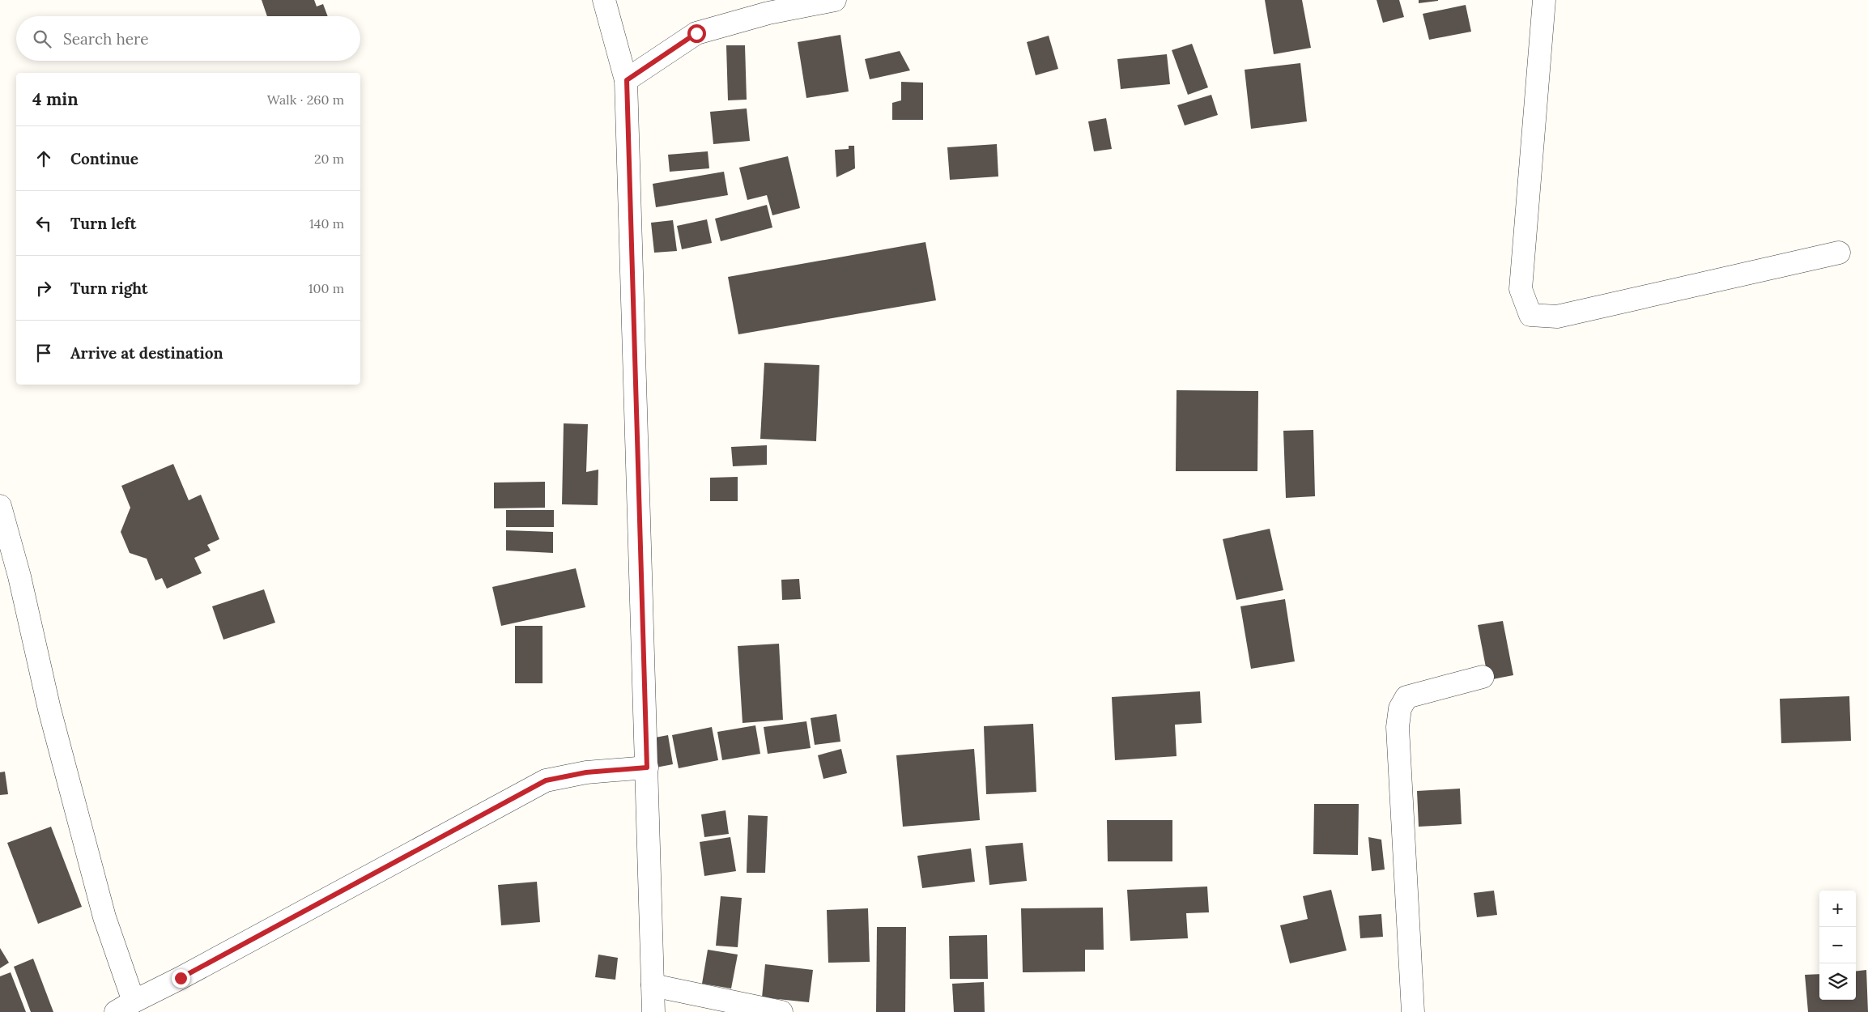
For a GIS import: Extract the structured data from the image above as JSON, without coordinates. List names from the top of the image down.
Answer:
{
  "page": {
    "search": "Search here",
    "heading": ["4 min", "Walk · 260 m"],
    "list": [
      ["Continue", "20 m"],
      ["Turn left", "140 m"],
      ["Turn right", "100 m"],
      "Arrive at destination"
    ],
    "map_buttons": ["+", "−"]
  }
}
